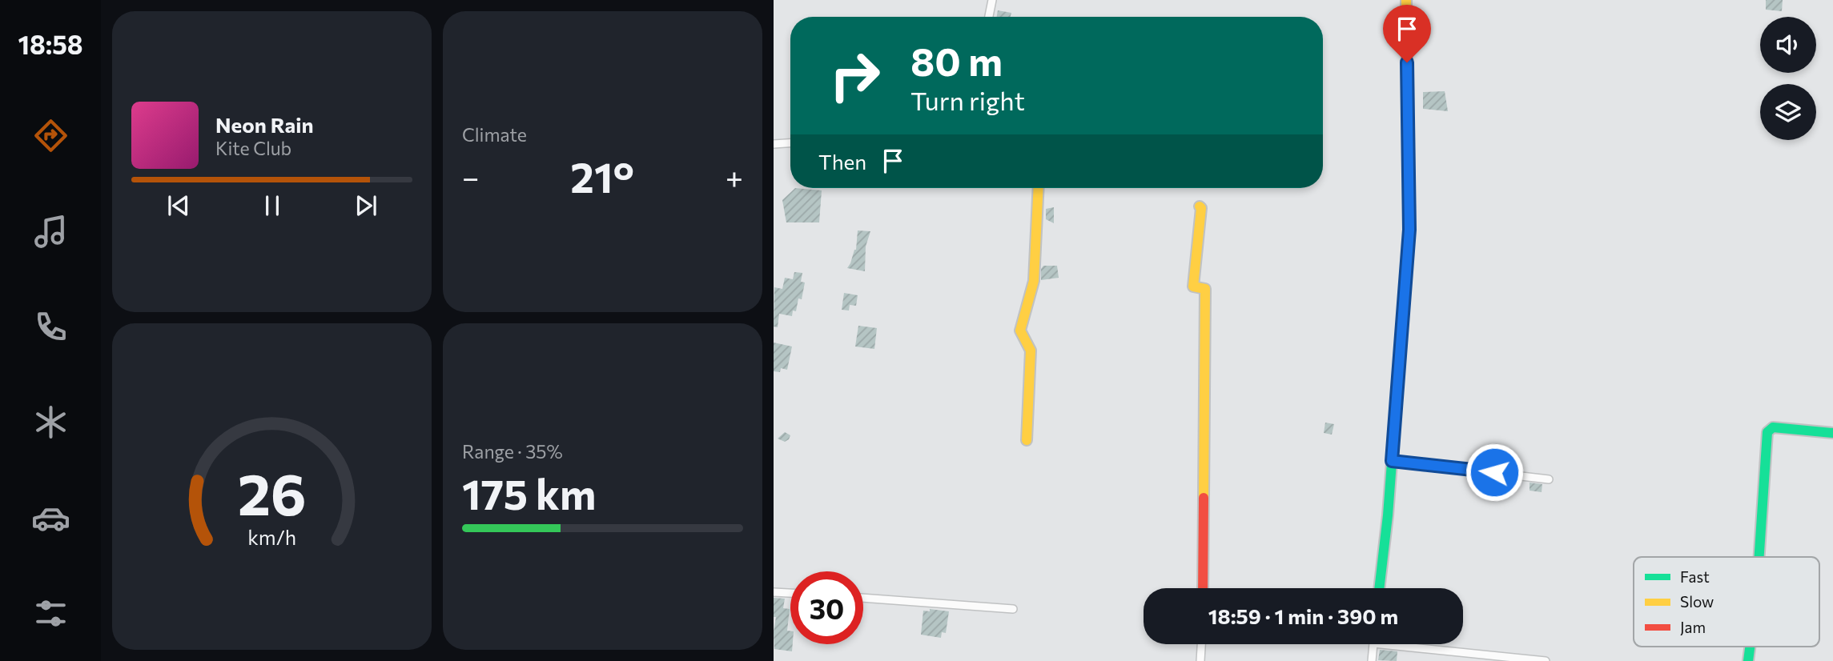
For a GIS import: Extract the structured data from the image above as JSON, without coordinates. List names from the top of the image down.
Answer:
{
  "legend": ["Fast", "Slow", "Jam"],
  "page": {
    "tabs": "18:58",
    "tile": [
      "Climate",
      ["Range · 35%", "175 km"]
    ],
    "turn": ["80 m", "Turn right"],
    "song": ["Neon Rain", "Kite Club"],
    "then": "Then",
    "heat": ["−", "21°", "+"],
    "limit": "30",
    "trip": "18:59 · 1 min · 390 m",
    "gauge": ["26", "km/h"]
  }
}
